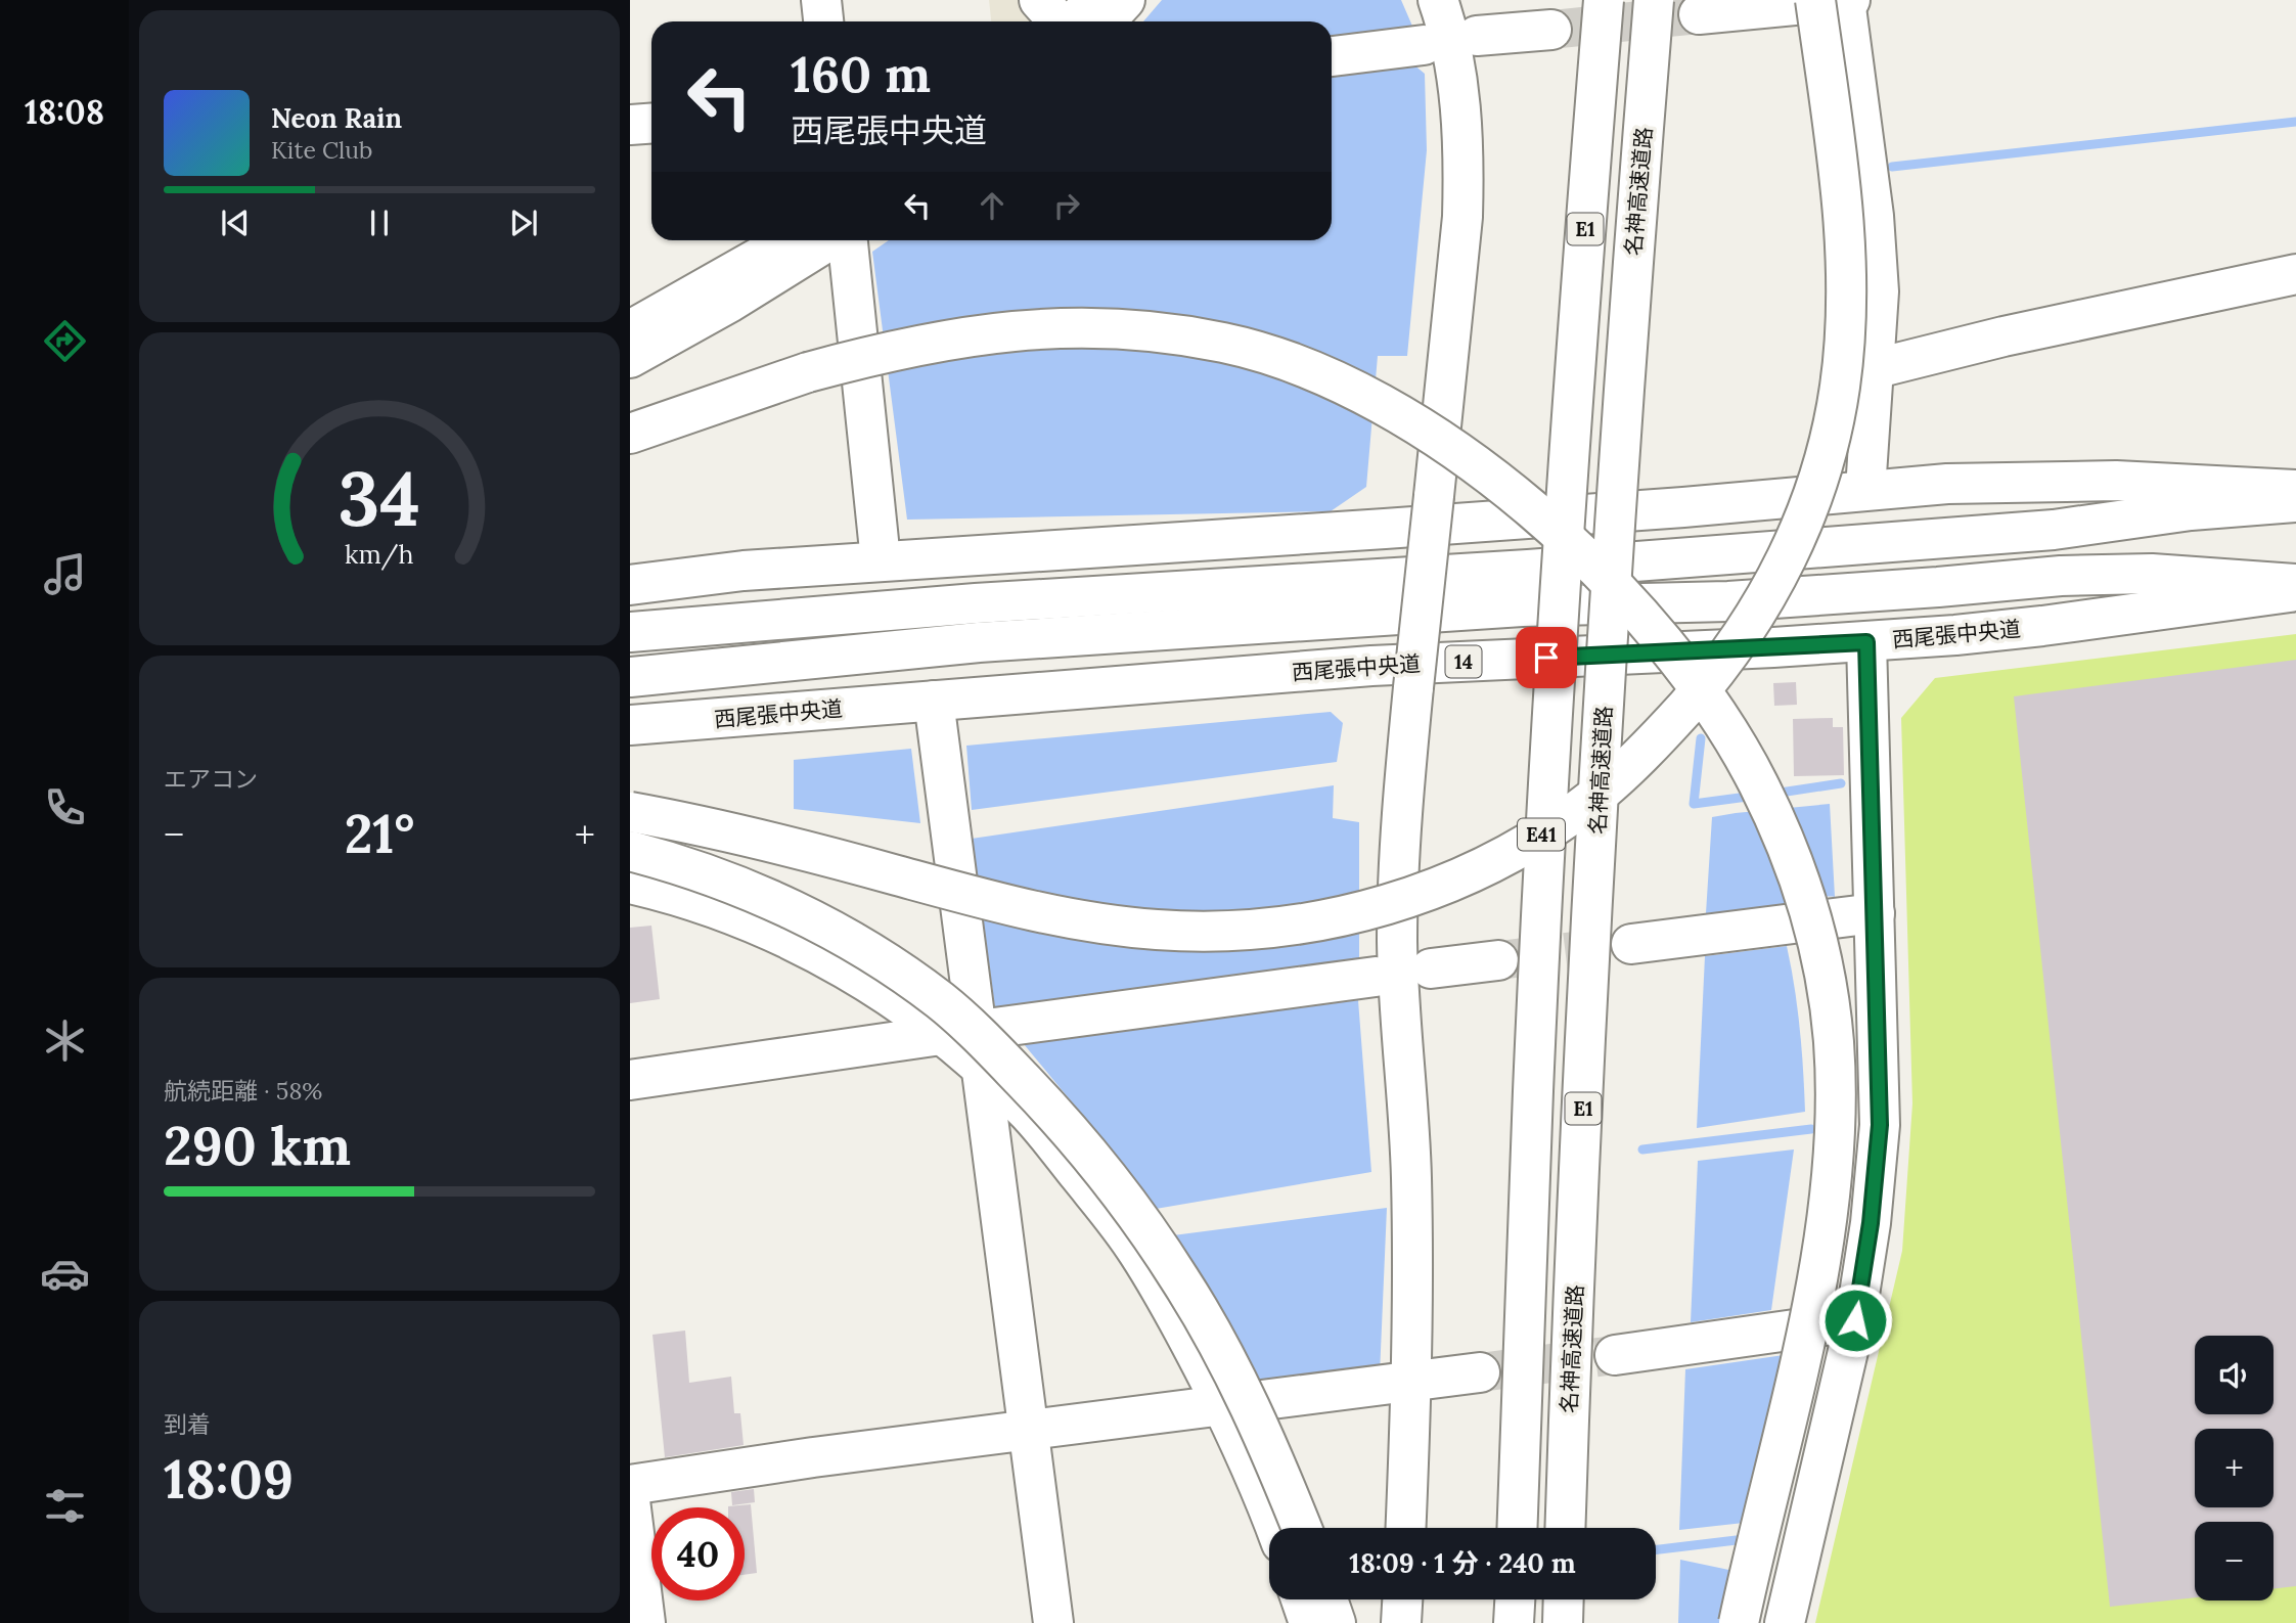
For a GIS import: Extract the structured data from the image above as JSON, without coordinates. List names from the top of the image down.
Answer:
{
  "streets": {
    "main road": [
      "名神高速道路",
      "E1",
      "西尾張中央道",
      "14",
      "E41"
    ]
  },
  "page": {
    "tabs": "18:08",
    "turn": ["160 m", "西尾張中央道"],
    "song": ["Neon Rain", "Kite Club"],
    "tile": [
      "エアコン",
      ["航続距離 · 58%", "290 km"],
      ["到着", "18:09"]
    ],
    "heat": ["−", "21°", "+"],
    "map_buttons": ["+", "−"],
    "limit": "40",
    "trip": "18:09 · 1 分 · 240 m",
    "gauge": ["34", "km/h"]
  }
}
